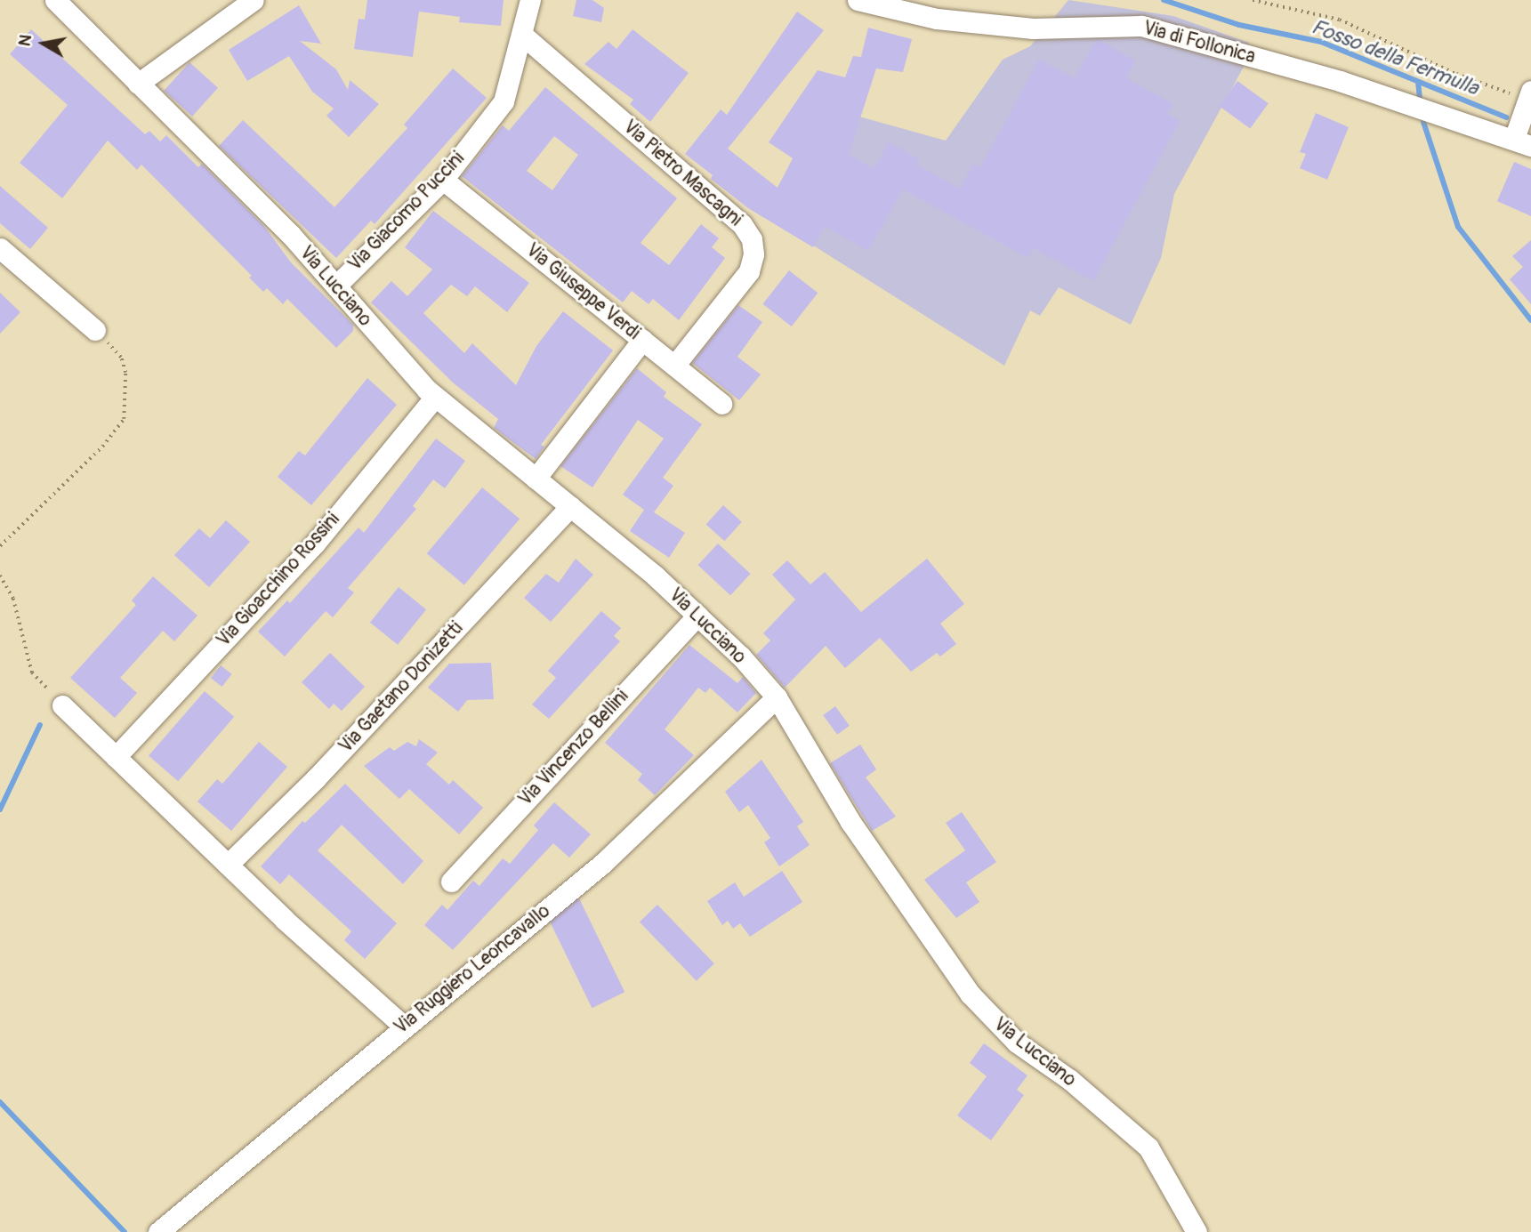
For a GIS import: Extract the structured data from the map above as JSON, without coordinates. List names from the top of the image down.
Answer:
{
  "streets": {
    "street": [
      "Via di Follonica",
      "Via Pietro Mascagni",
      "Via Giacomo Puccini",
      "Via Lucciano",
      "Via Giuseppe Verdi",
      "Via Gioacchino Rossini",
      "Via Gaetano Donizetti",
      "Via Vincenzo Bellini",
      "Via Ruggiero Leoncavallo"
    ]
  },
  "crossings": [
    ["Via Pietro Mascagni", "Via Giacomo Puccini"],
    ["Via Pietro Mascagni", "Via Giuseppe Verdi"],
    ["Via Giacomo Puccini", "Via Lucciano"],
    ["Via Giacomo Puccini", "Via Giuseppe Verdi"],
    ["Via Lucciano", "Via Gioacchino Rossini"],
    ["Via Lucciano", "Via Gaetano Donizetti"],
    ["Via Lucciano", "Via Vincenzo Bellini"],
    ["Via Lucciano", "Via Ruggiero Leoncavallo"]
  ],
  "water": ["Fosso della Fermulla"],
  "north": "left"
}
